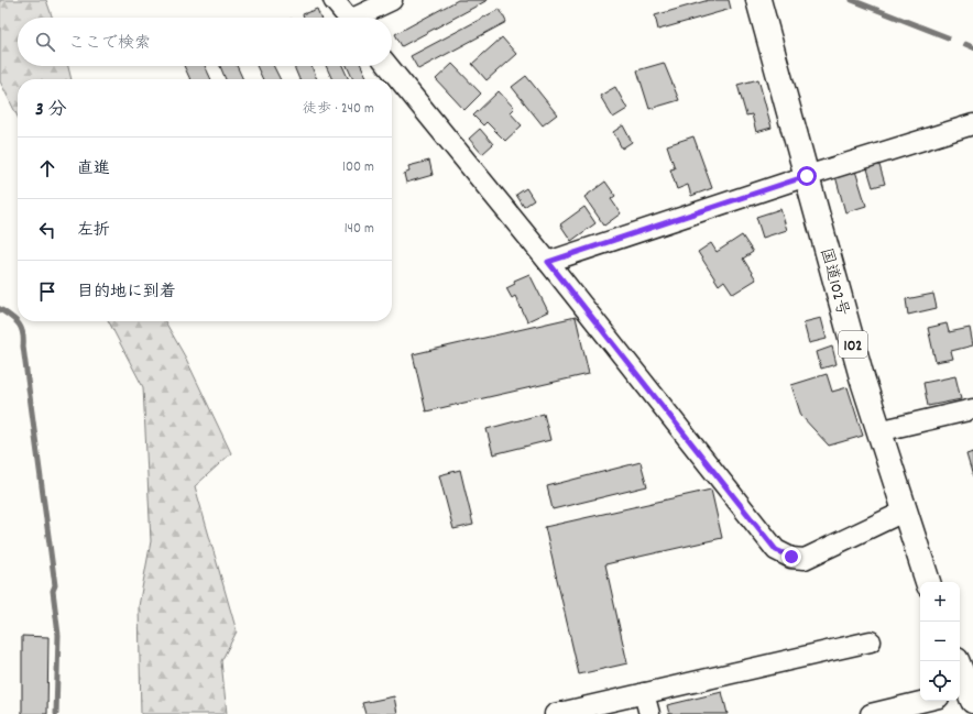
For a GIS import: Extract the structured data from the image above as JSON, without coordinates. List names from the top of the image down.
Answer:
{
  "streets": {
    "highway": ["国道102号", "102"]
  },
  "page": {
    "search": "ここで検索",
    "heading": ["3 分", "徒歩 · 240 m"],
    "list": [
      ["直進", "100 m"],
      ["左折", "140 m"],
      "目的地に到着"
    ],
    "map_buttons": ["+", "−"]
  }
}
